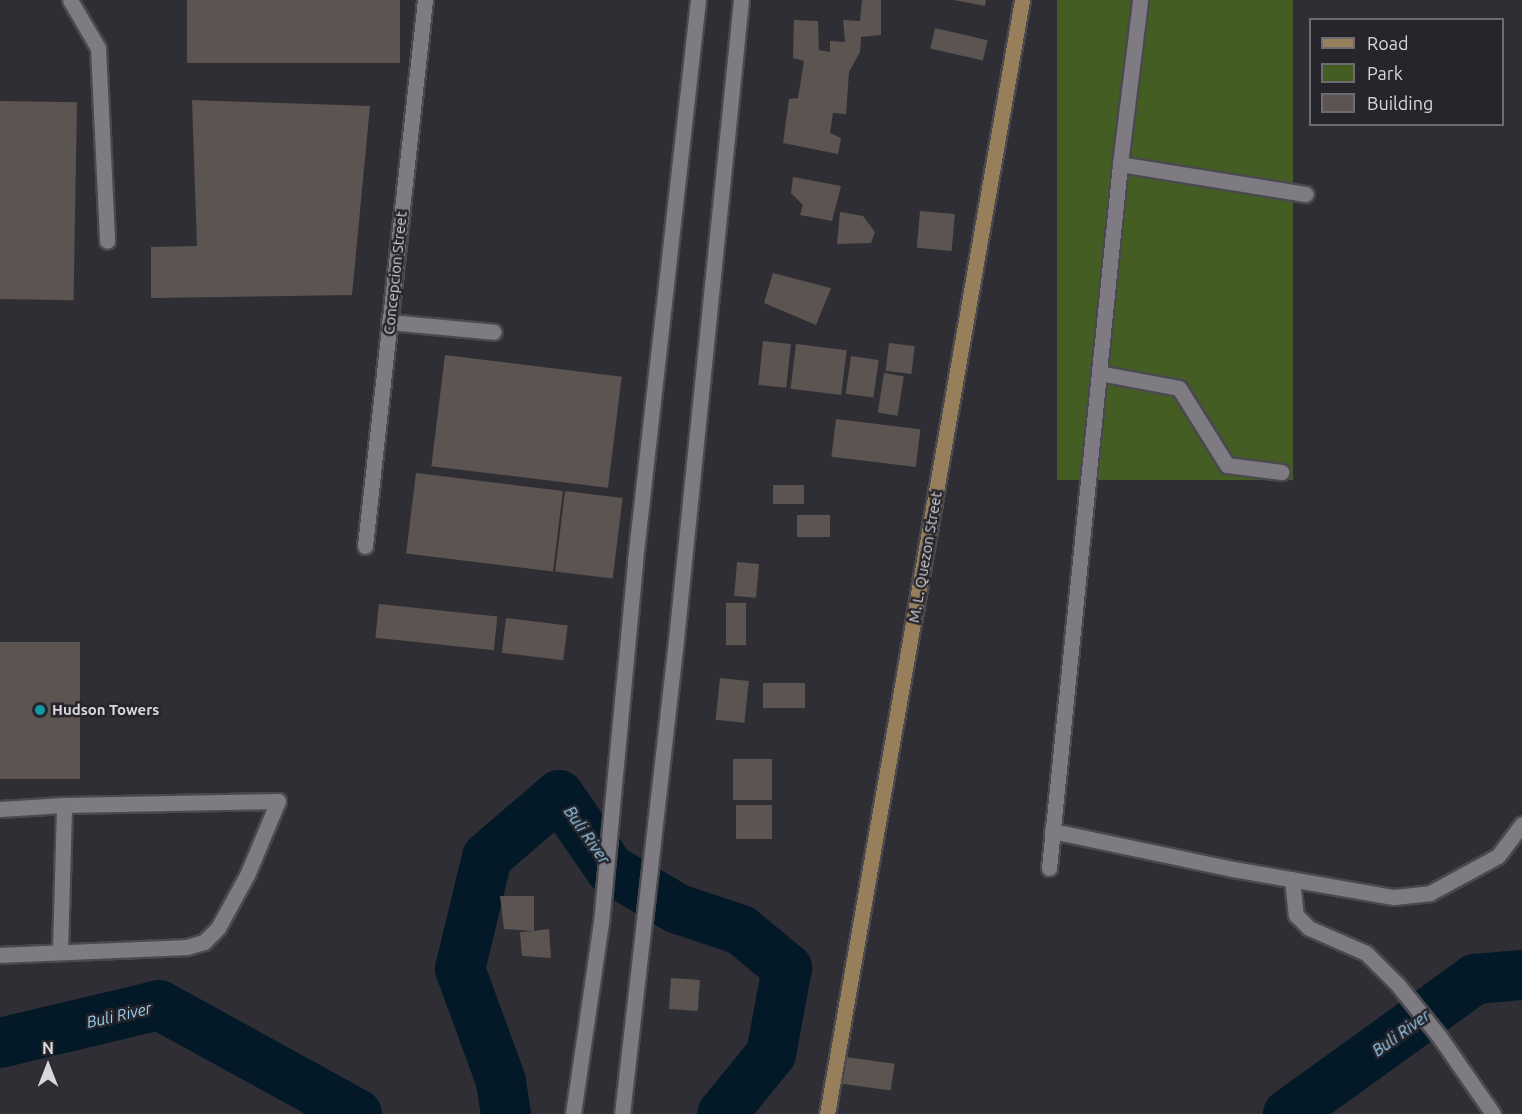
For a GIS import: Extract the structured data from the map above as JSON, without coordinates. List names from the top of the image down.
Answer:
{
  "streets": {
    "main road": ["M. L. Quezon Street"],
    "street": ["Concepcion Street"]
  },
  "water": ["Buli River"],
  "places": ["Hudson Towers"],
  "legend": ["Road", "Park", "Building"],
  "north": "top"
}
